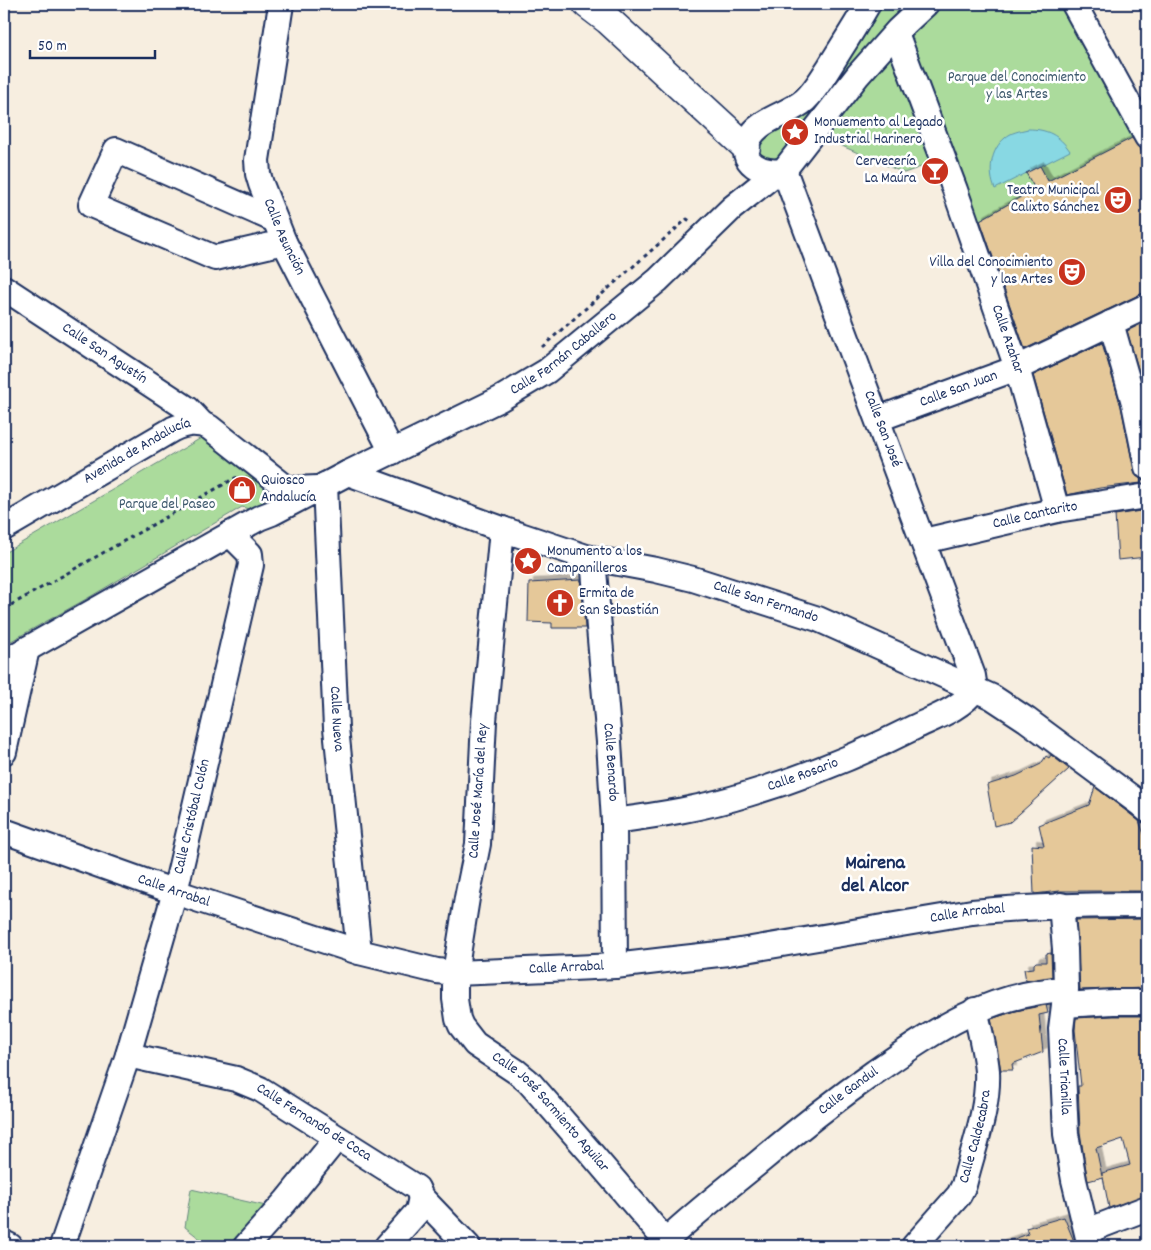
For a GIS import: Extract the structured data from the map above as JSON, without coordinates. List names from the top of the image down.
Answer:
{
  "streets": {
    "street": [
      "Calle Asunción",
      "Calle Azahar",
      "Calle San Agustín",
      "Calle Fernán Caballero",
      "Calle San Juan",
      "Calle San José",
      "Avenida de Andalucía",
      "Calle Cantarito",
      "Calle San Fernando",
      "Calle Nueva",
      "Calle Benardo",
      "Calle Rosario",
      "Calle José María del Rey",
      "Calle Cristóbal Colón",
      "Calle Arrabal",
      "Calle Trianilla",
      "Calle Gandul",
      "Calle José Sarmiento Aguilar",
      "Calle Fernando de Coca",
      "Calle Caldecabra"
    ]
  },
  "crossings": [
    ["Calle Asunción", "Calle Fernán Caballero"],
    ["Calle Azahar", "Calle Fernán Caballero"],
    ["Calle Azahar", "Calle San Juan"],
    ["Calle Azahar", "Calle Cantarito"],
    ["Calle San Agustín", "Avenida de Andalucía"],
    ["Calle Fernán Caballero", "Calle San José"],
    ["Calle Fernán Caballero", "Avenida de Andalucía"],
    ["Calle Fernán Caballero", "Calle San Fernando"],
    ["Calle Fernán Caballero", "Calle Nueva"],
    ["Calle San Juan", "Calle San José"],
    ["Calle San José", "Calle Cantarito"],
    ["Calle San José", "Calle San Fernando"],
    ["Calle San José", "Calle Rosario"],
    ["Avenida de Andalucía", "Calle Nueva"],
    ["Calle San Fernando", "Calle Benardo"],
    ["Calle San Fernando", "Calle Rosario"],
    ["Calle San Fernando", "Calle José María del Rey"],
    ["Calle Nueva", "Calle Arrabal"],
    ["Calle Benardo", "Calle Rosario"],
    ["Calle Benardo", "Calle Arrabal"],
    ["Calle José María del Rey", "Calle Arrabal"],
    ["Calle José María del Rey", "Calle José Sarmiento Aguilar"],
    ["Calle Cristóbal Colón", "Calle Arrabal"],
    ["Calle Cristóbal Colón", "Calle Fernando de Coca"],
    ["Calle Arrabal", "Calle Trianilla"],
    ["Calle Arrabal", "Calle José Sarmiento Aguilar"],
    ["Calle Trianilla", "Calle Gandul"],
    ["Calle Gandul", "Calle José Sarmiento Aguilar"],
    ["Calle Gandul", "Calle Caldecabra"]
  ],
  "districts": ["Mairena del Alcor"],
  "parks": ["Parque del Conocimiento y las Artes", "Parque del Paseo"],
  "places": {
    "place": ["Monuemento al Legado Industrial Harinero", "Monumento a los Campanilleros"],
    "bar": ["Cervecería La Maúra"],
    "theatre": ["Teatro Municipal Calixto Sánchez", "Villa del Conocimiento y las Artes"],
    "shop": ["Quiosco Andalucía"],
    "church": ["Ermita de San Sebastián"]
  },
  "scale_bar": "50 m"
}
